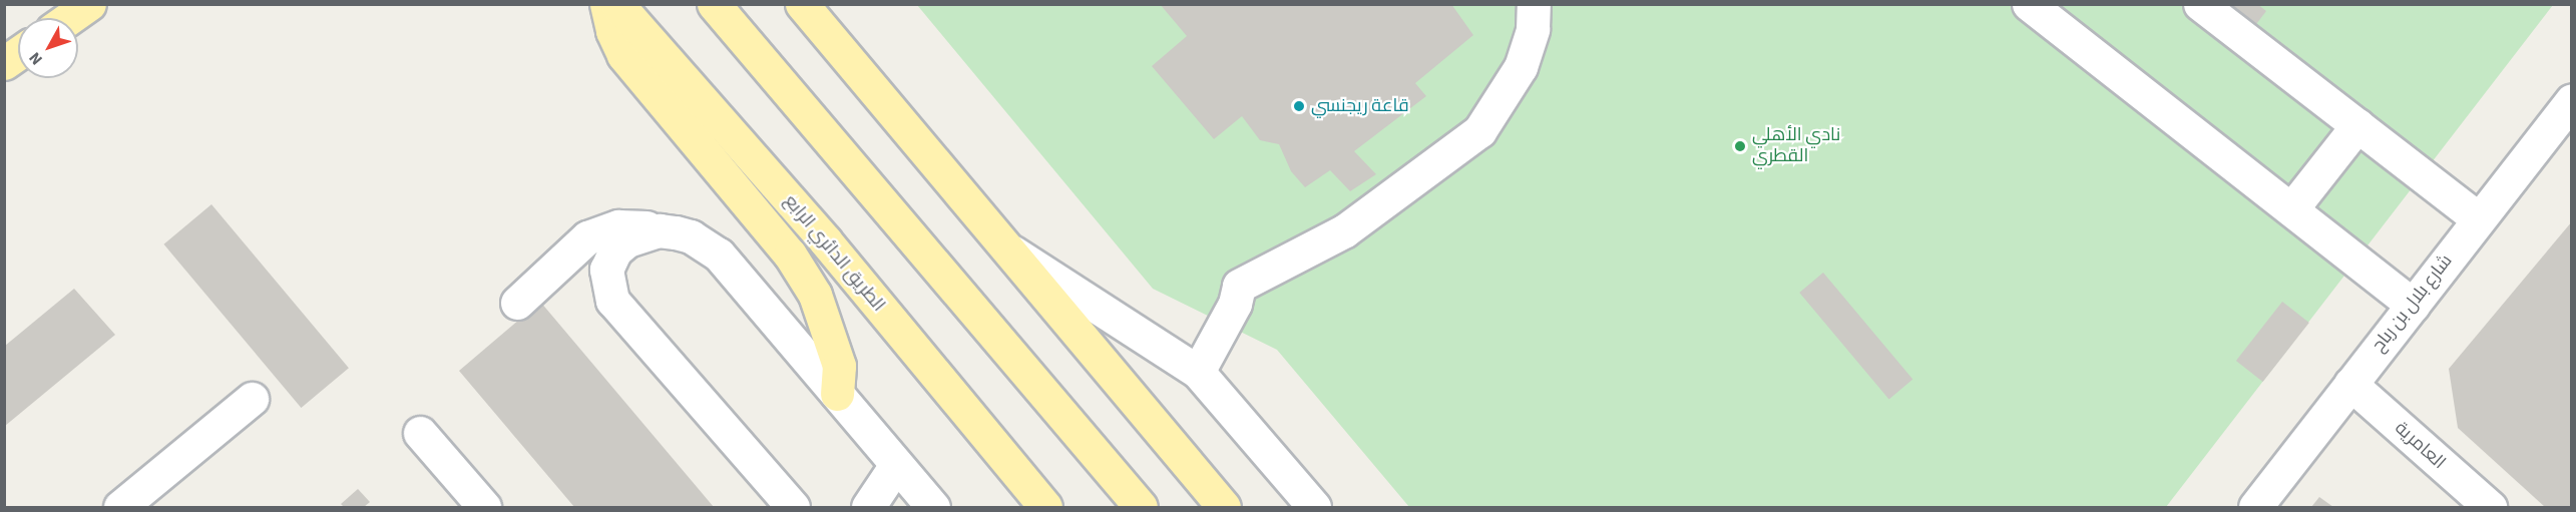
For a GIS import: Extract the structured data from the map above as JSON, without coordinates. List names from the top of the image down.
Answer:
{
  "streets": {
    "main road": ["الطريق الدائري الرابع"],
    "street": ["شارع بلال بن رباح", "العامرية"]
  },
  "crossings": [
    ["شارع بلال بن رباح", "العامرية"]
  ],
  "places": ["قاعة ريجنسي", "نادي الأهلي القطري"],
  "north": "bottom left"
}
